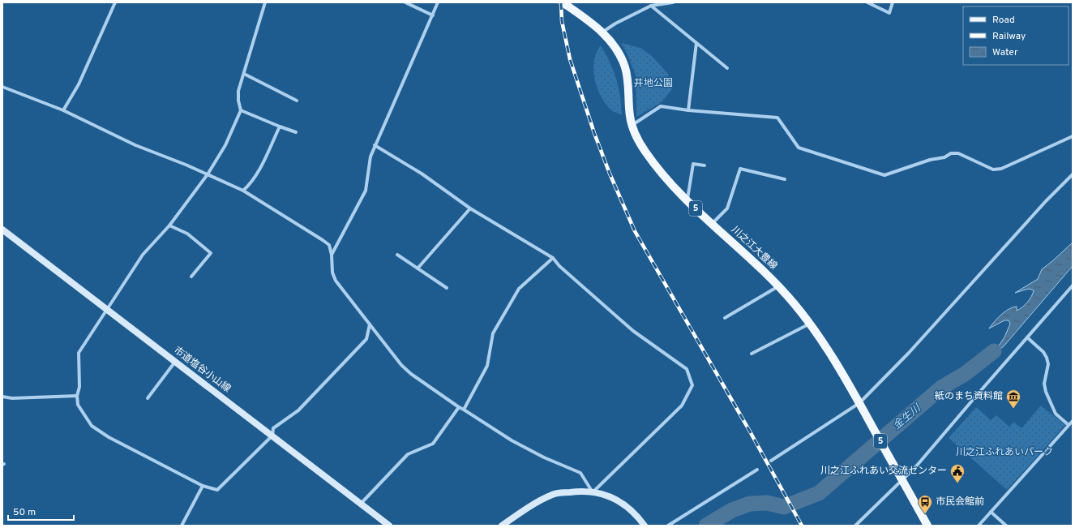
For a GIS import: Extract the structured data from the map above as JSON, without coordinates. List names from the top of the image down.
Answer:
{
  "streets": {
    "main road": ["5", "川之江大豊線"],
    "street": ["市道塩谷小山線"]
  },
  "water": ["金生川"],
  "parks": ["井地公園", "川之江ふれあいパーク"],
  "places": {
    "museum": ["紙のまち資料館"],
    "public building": ["川之江ふれあい交流センター"],
    "bus stop": ["市民会館前"]
  },
  "legend": ["Road", "Railway", "Water"],
  "scale_bar": "50 m"
}
